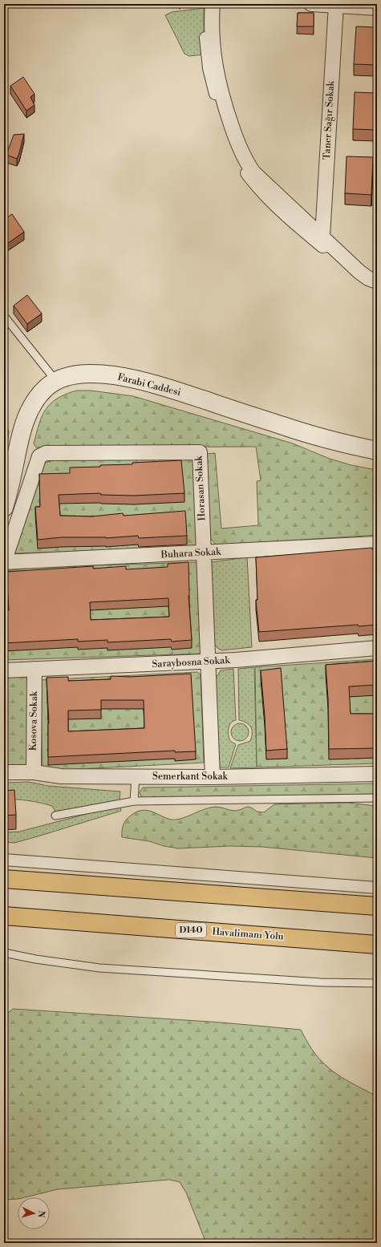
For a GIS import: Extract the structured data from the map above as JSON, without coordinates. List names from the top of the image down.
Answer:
{
  "streets": {
    "highway": ["D140", "Havalimanı Yolu"],
    "street": [
      "Taner Sağır Sokak",
      "Farabi Caddesi",
      "Horasan Sokak",
      "Buhara Sokak",
      "Saraybosna Sokak",
      "Kosova Sokak",
      "Semerkant Sokak"
    ]
  },
  "crossings": [
    ["Horasan Sokak", "Buhara Sokak"],
    ["Horasan Sokak", "Saraybosna Sokak"],
    ["Horasan Sokak", "Semerkant Sokak"],
    ["Saraybosna Sokak", "Kosova Sokak"],
    ["Kosova Sokak", "Semerkant Sokak"]
  ],
  "north": "right"
}
